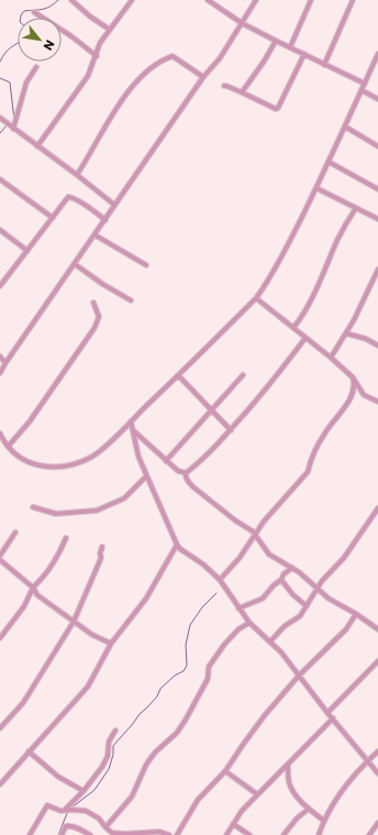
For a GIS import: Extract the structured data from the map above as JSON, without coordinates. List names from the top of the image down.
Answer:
{
  "north": "bottom right"
}
